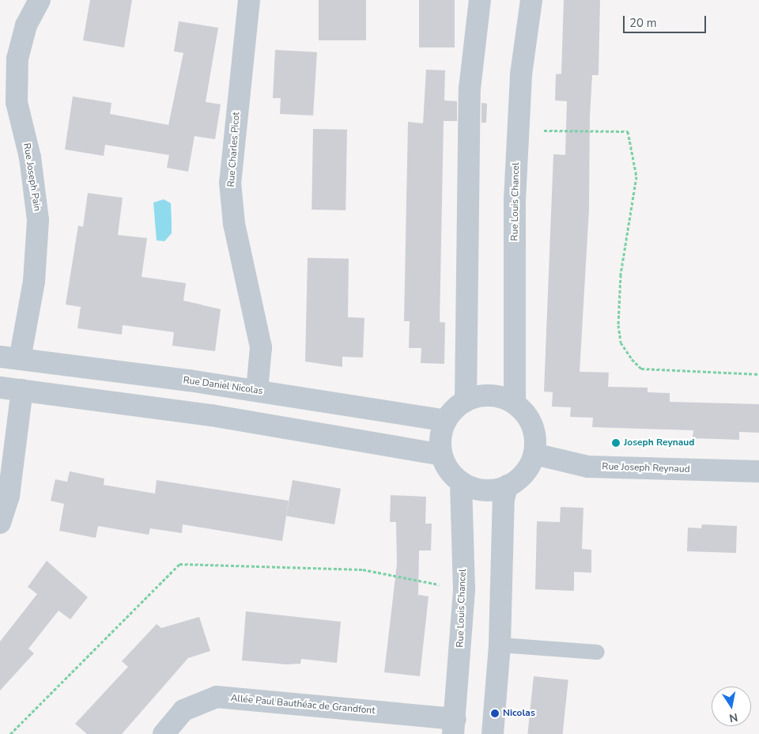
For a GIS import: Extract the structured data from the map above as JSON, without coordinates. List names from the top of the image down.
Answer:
{
  "streets": {
    "street": [
      "Rue Charles Picot",
      "Rue Joseph Pain",
      "Rue Louis Chancel",
      "Rue Daniel Nicolas",
      "Rue Joseph Reynaud",
      "Allée Paul Bauthéac de Grandfont"
    ]
  },
  "crossings": [
    ["Rue Charles Picot", "Rue Daniel Nicolas"],
    ["Rue Joseph Pain", "Rue Daniel Nicolas"],
    ["Rue Louis Chancel", "Rue Daniel Nicolas"],
    ["Rue Louis Chancel", "Rue Joseph Reynaud"],
    ["Rue Louis Chancel", "Allée Paul Bauthéac de Grandfont"],
    ["Rue Daniel Nicolas", "Rue Joseph Reynaud"]
  ],
  "places": ["Joseph Reynaud", "Nicolas"],
  "scale_bar": "20 m",
  "north": "bottom"
}
